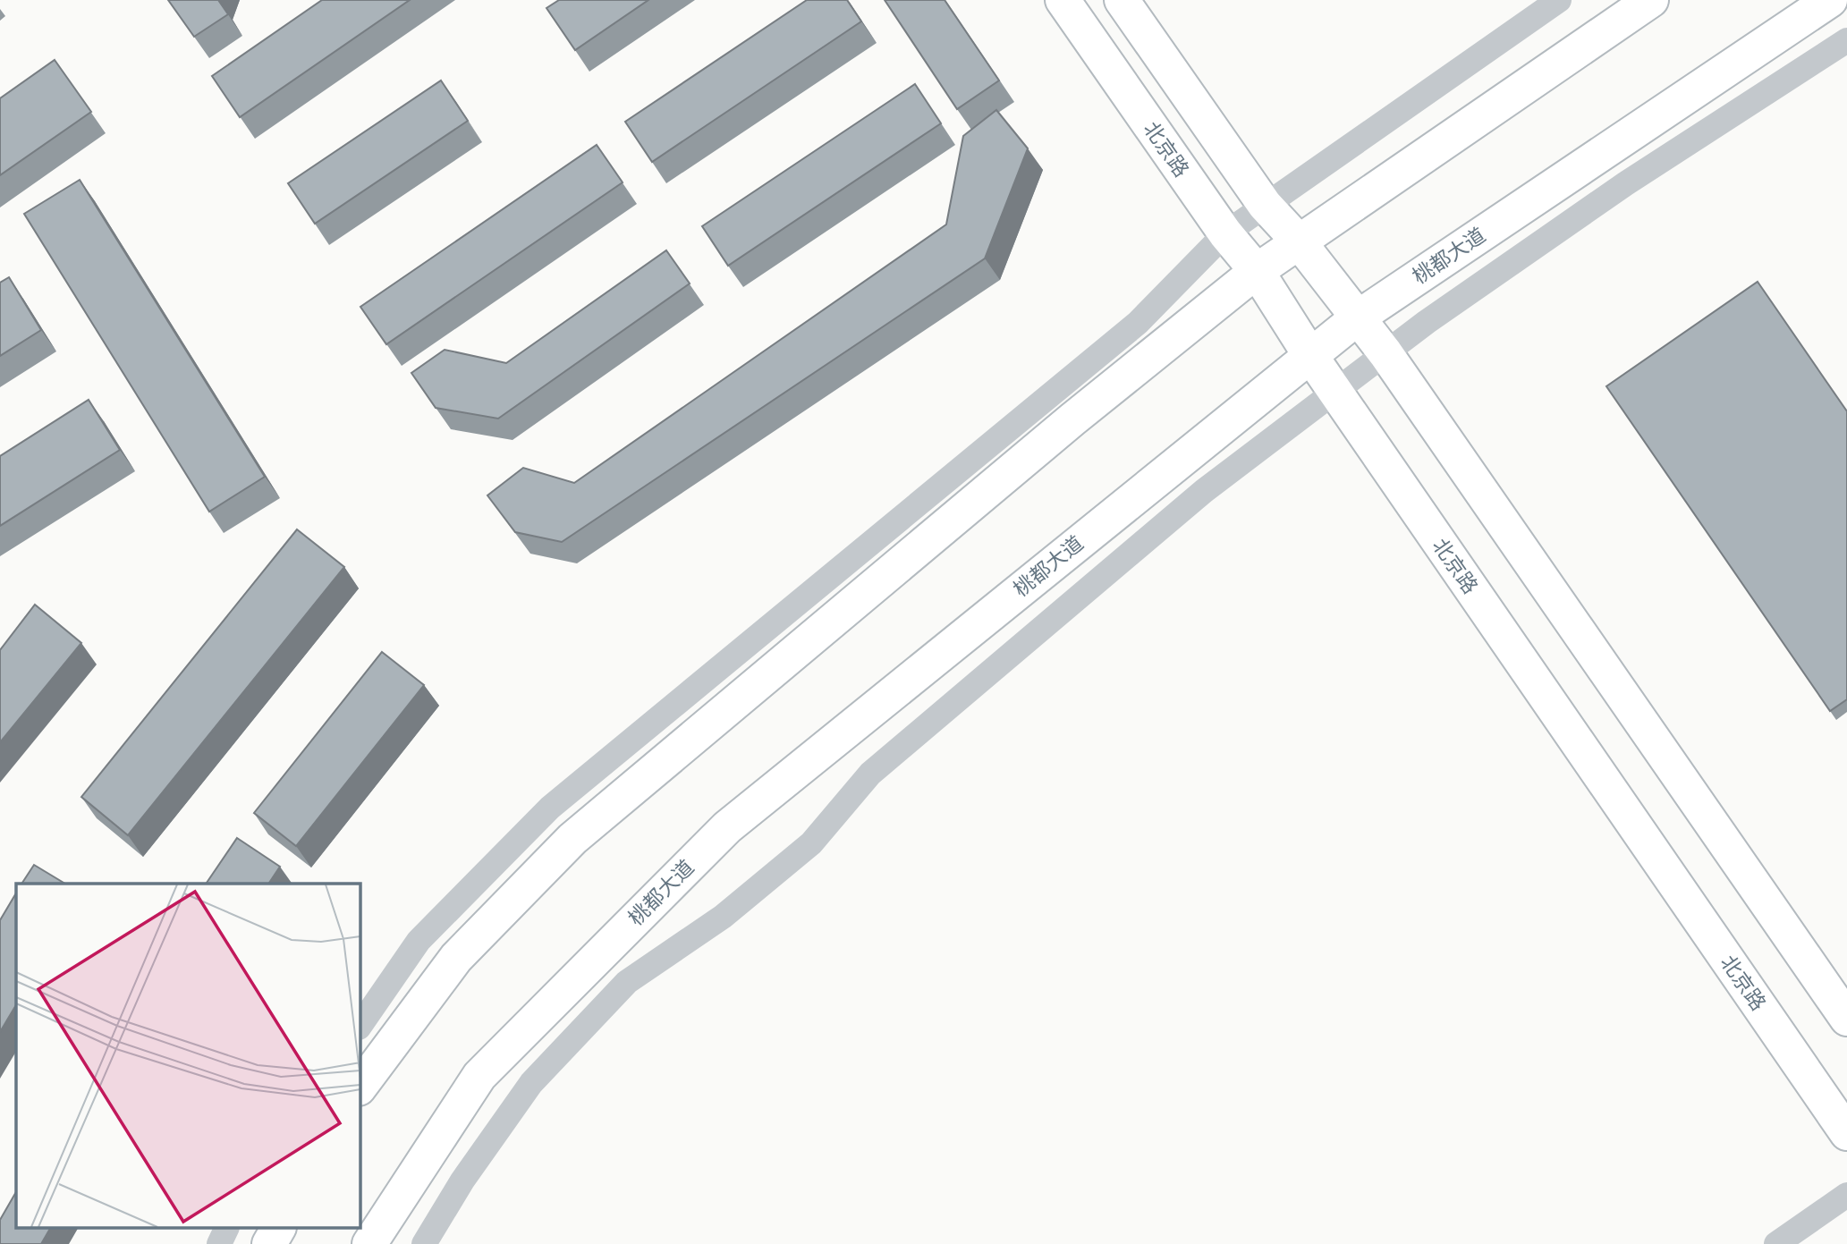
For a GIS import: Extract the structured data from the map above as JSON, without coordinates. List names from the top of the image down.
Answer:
{
  "streets": {
    "main road": ["北京路", "桃都大道"]
  },
  "crossings": [
    ["北京路", "桃都大道"]
  ]
}
